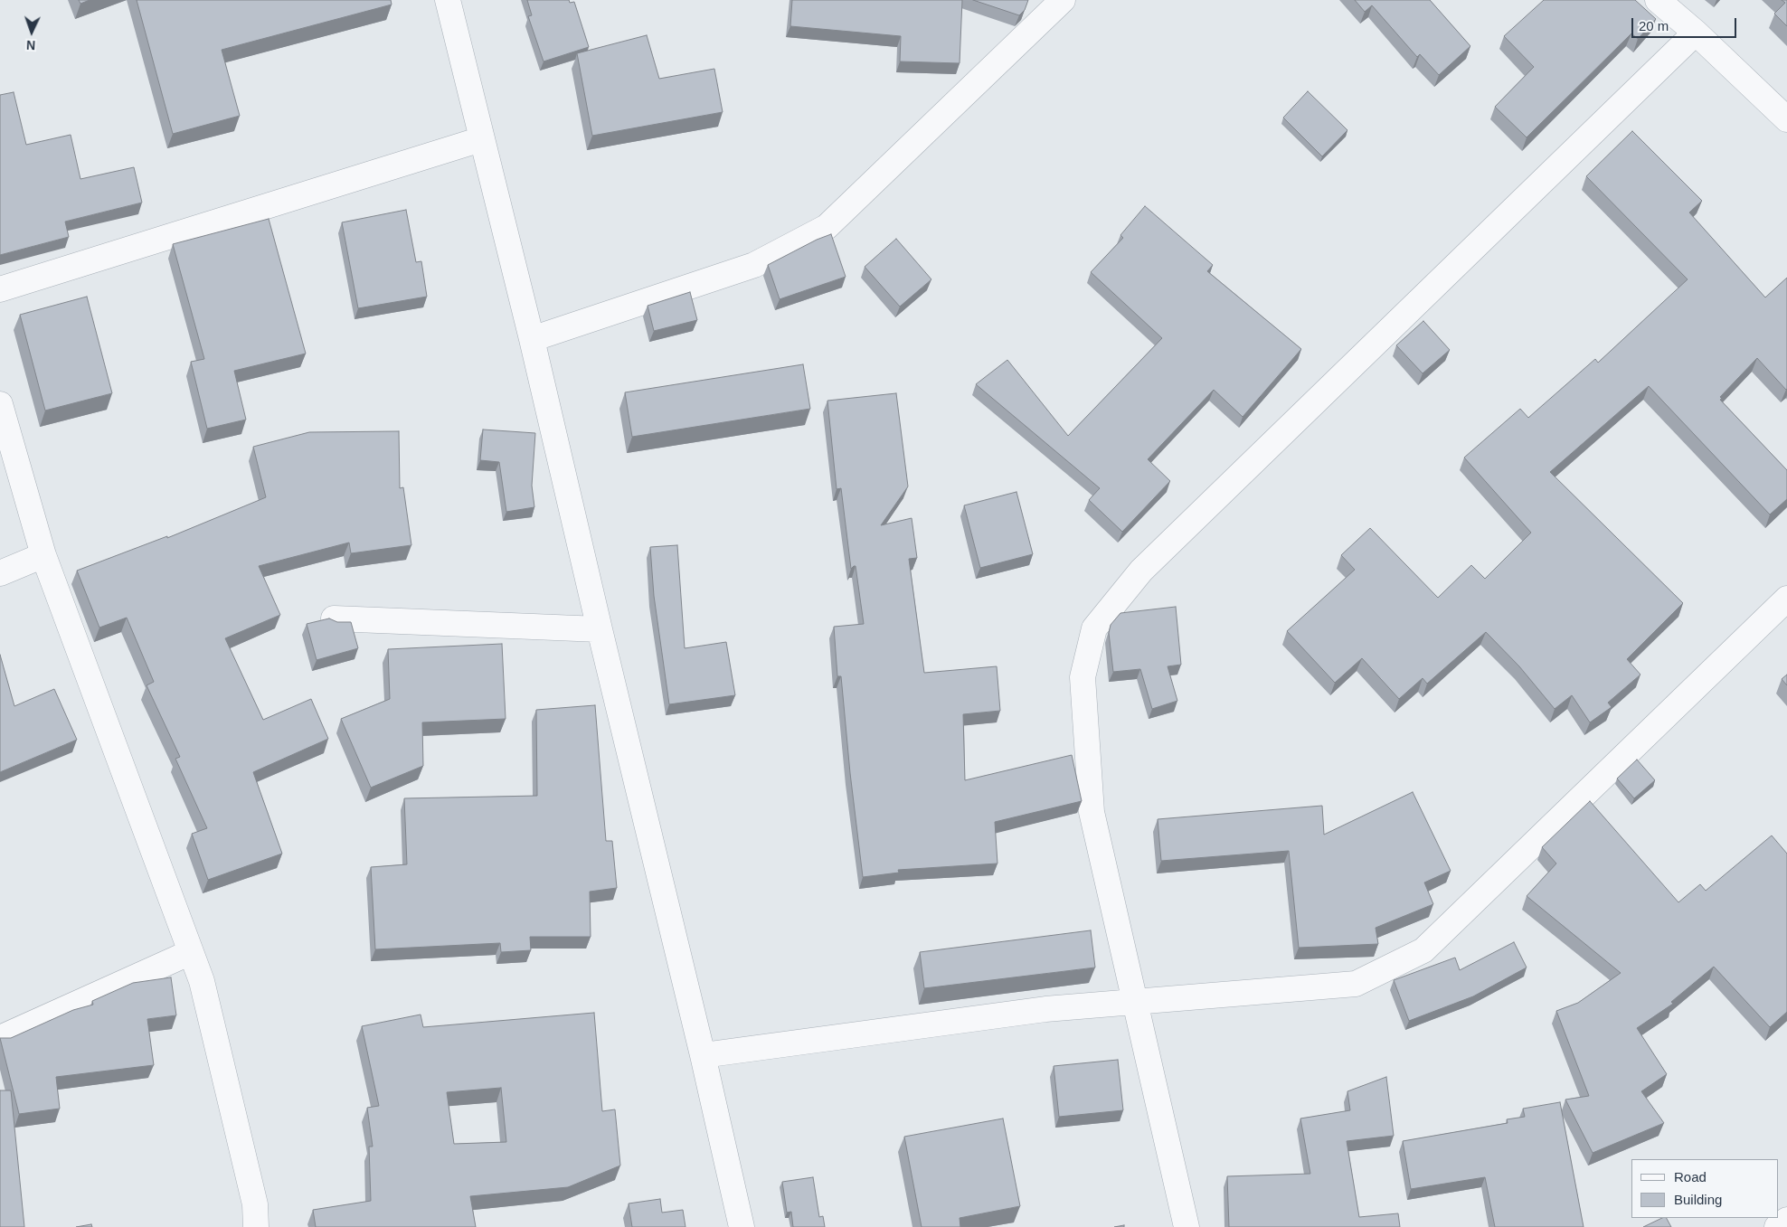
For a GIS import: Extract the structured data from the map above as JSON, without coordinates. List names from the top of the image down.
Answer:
{
  "legend": ["Road", "Building"],
  "scale_bar": "20 m",
  "north": "bottom"
}
